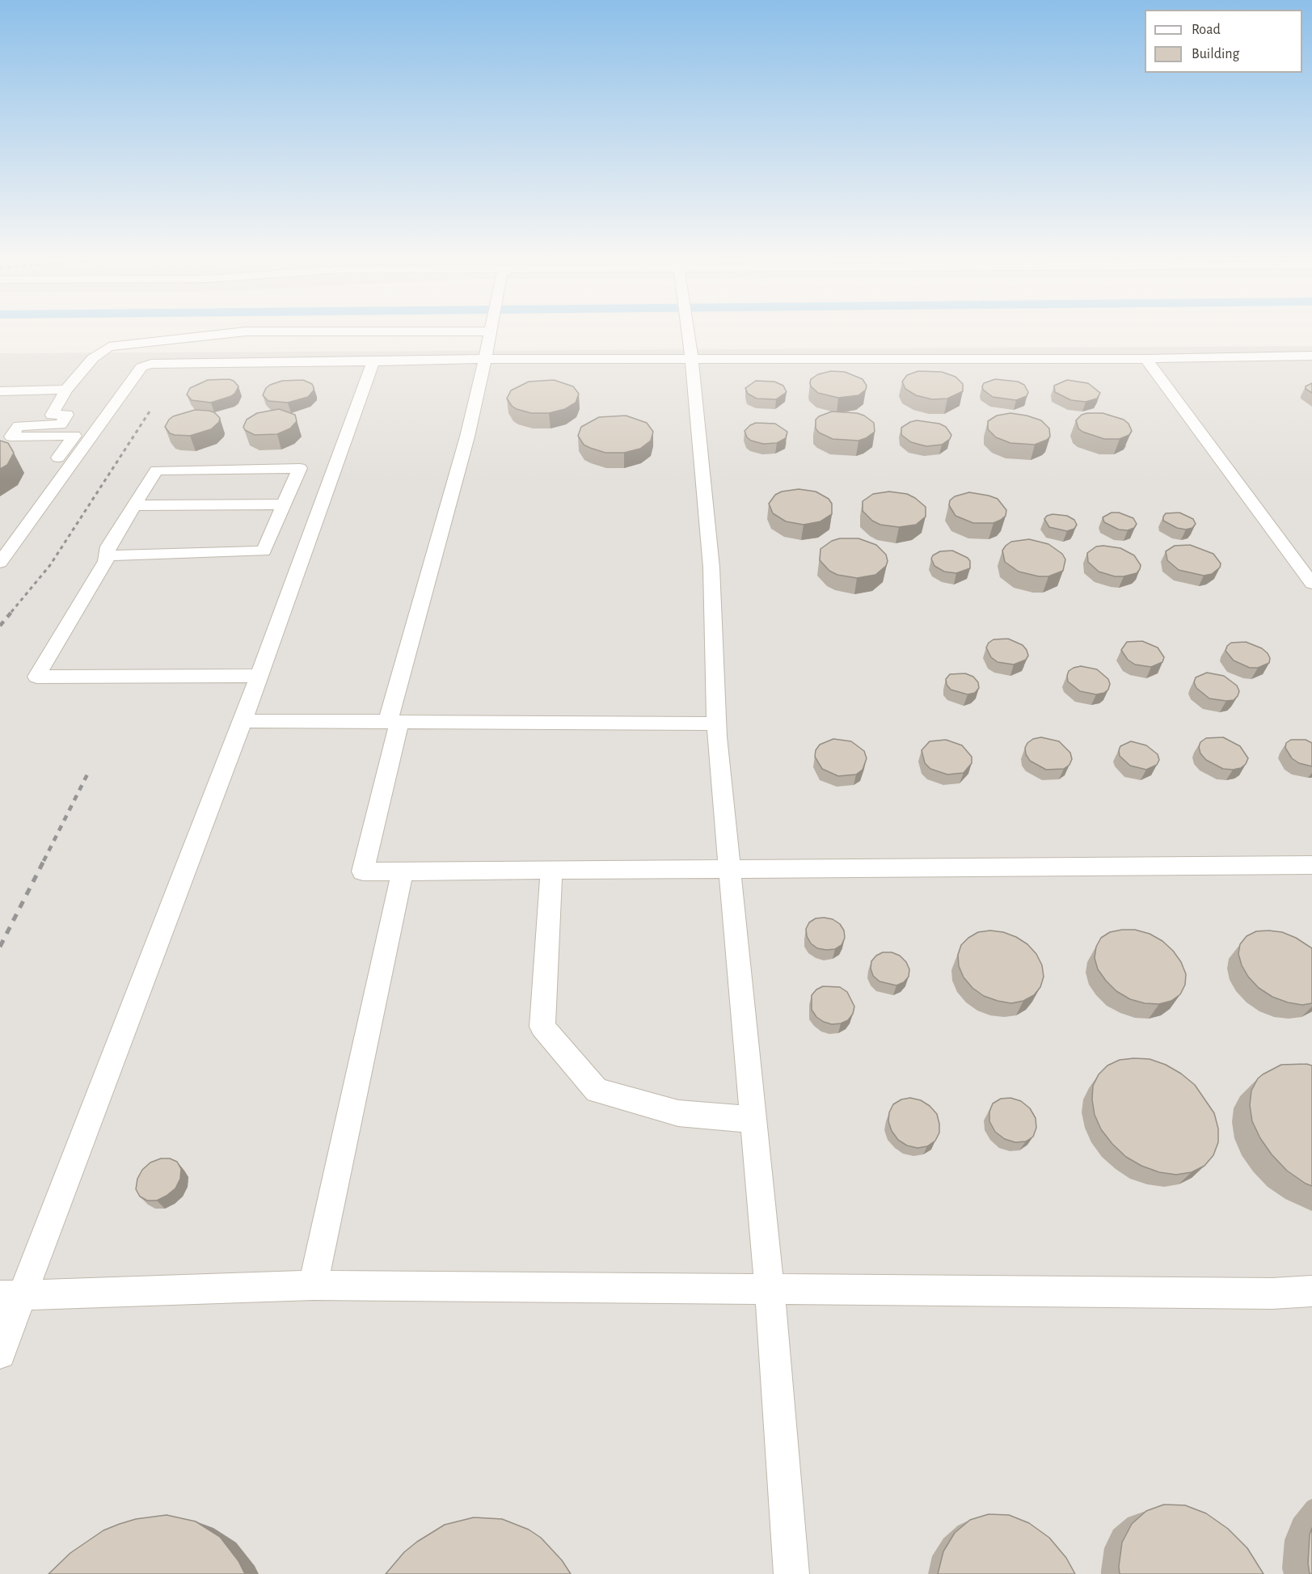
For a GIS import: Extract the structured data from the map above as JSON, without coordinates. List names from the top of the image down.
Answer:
{
  "legend": ["Road", "Building"]
}
